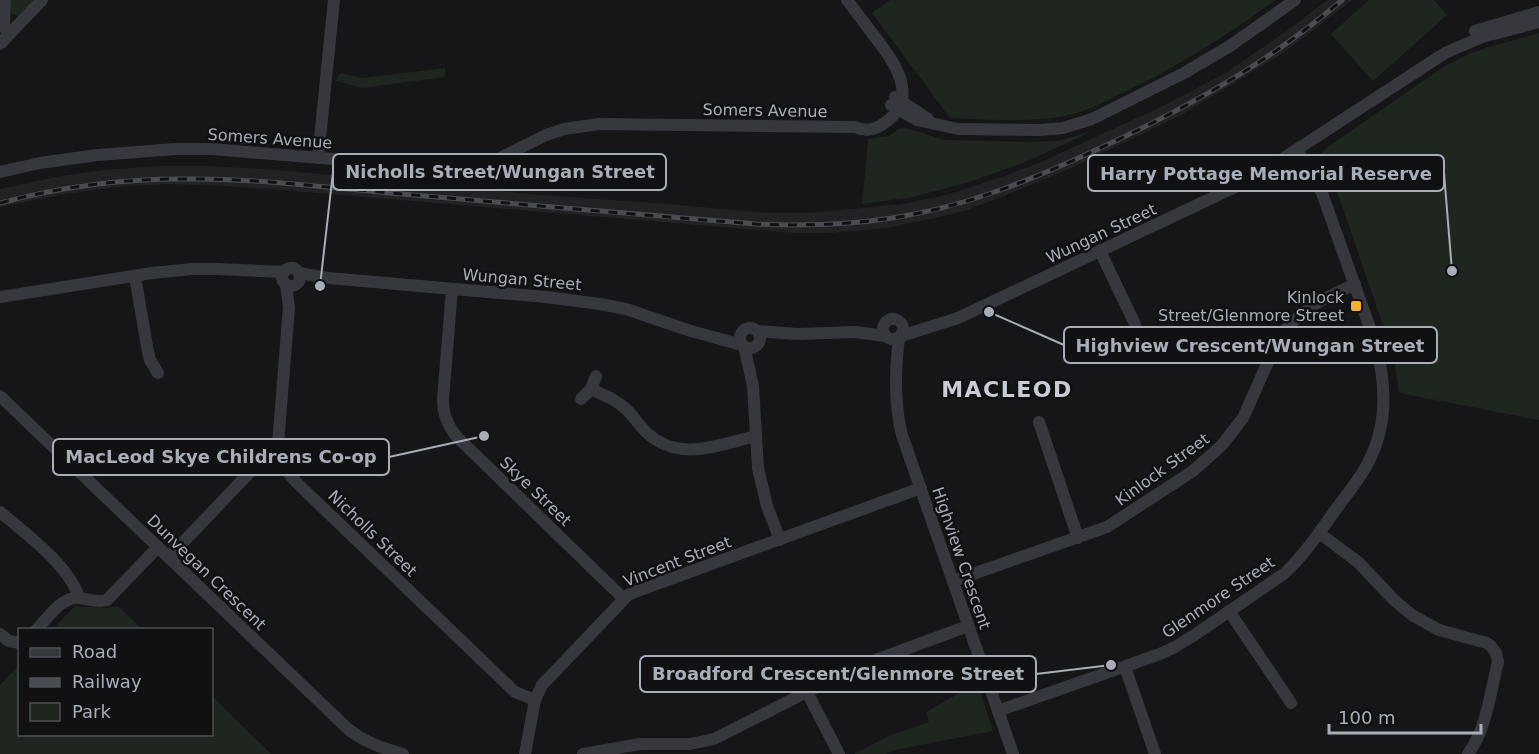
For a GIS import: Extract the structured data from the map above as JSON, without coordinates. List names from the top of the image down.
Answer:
{
  "streets": {
    "street": [
      "Somers Avenue",
      "Wungan Street",
      "Kinlock Street",
      "Skye Street",
      "Nicholls Street",
      "Highview Crescent",
      "Vincent Street",
      "Dunvegan Crescent",
      "Glenmore Street"
    ]
  },
  "crossings": [
    ["Wungan Street", "Skye Street"],
    ["Wungan Street", "Nicholls Street"],
    ["Wungan Street", "Highview Crescent"],
    ["Wungan Street", "Glenmore Street"],
    ["Kinlock Street", "Highview Crescent"],
    ["Kinlock Street", "Glenmore Street"],
    ["Skye Street", "Vincent Street"],
    ["Nicholls Street", "Vincent Street"],
    ["Highview Crescent", "Vincent Street"],
    ["Highview Crescent", "Glenmore Street"]
  ],
  "districts": ["MACLEOD"],
  "places": {
    "other": [
      "Harry Pottage Memorial Reserve",
      "Nicholls Street/Wungan Street",
      "Highview Crescent/Wungan Street",
      "MacLeod Skye Childrens Co-op",
      "Broadford Crescent/Glenmore Street"
    ],
    "transit": ["Kinlock Street/Glenmore Street"]
  },
  "legend": ["Road", "Railway", "Park"],
  "scale_bar": "100 m"
}
